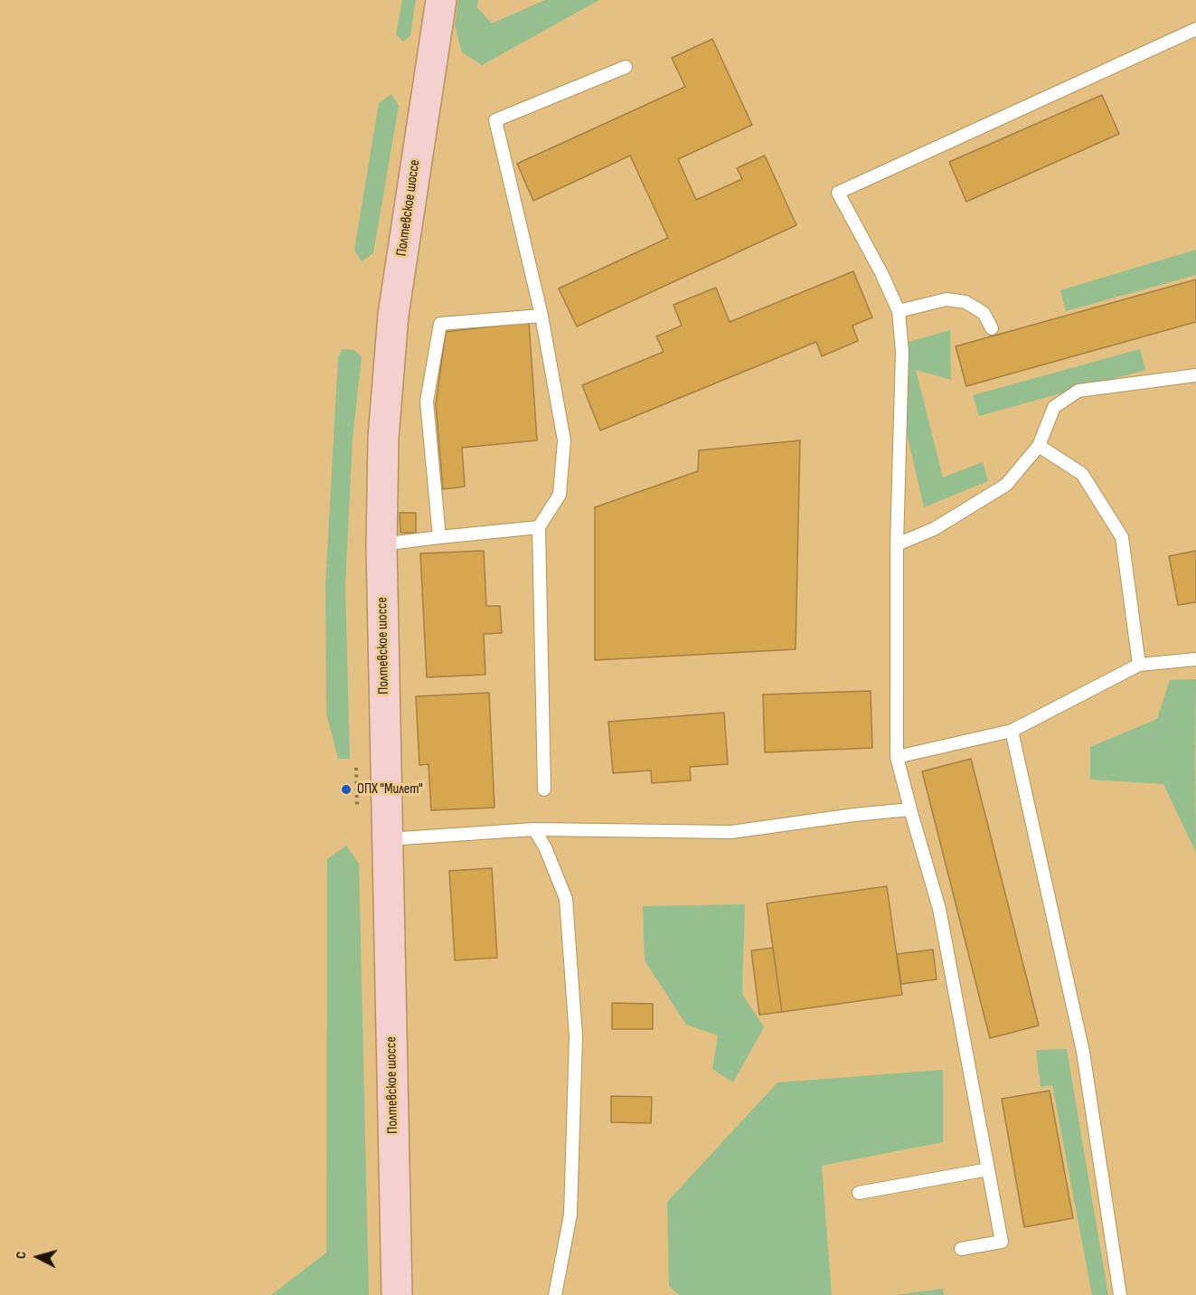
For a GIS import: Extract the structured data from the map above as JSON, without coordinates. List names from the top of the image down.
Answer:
{
  "streets": {
    "street": ["Полтевское шоссе"]
  },
  "places": ["ОПХ \"Милет\""],
  "north": "left"
}
